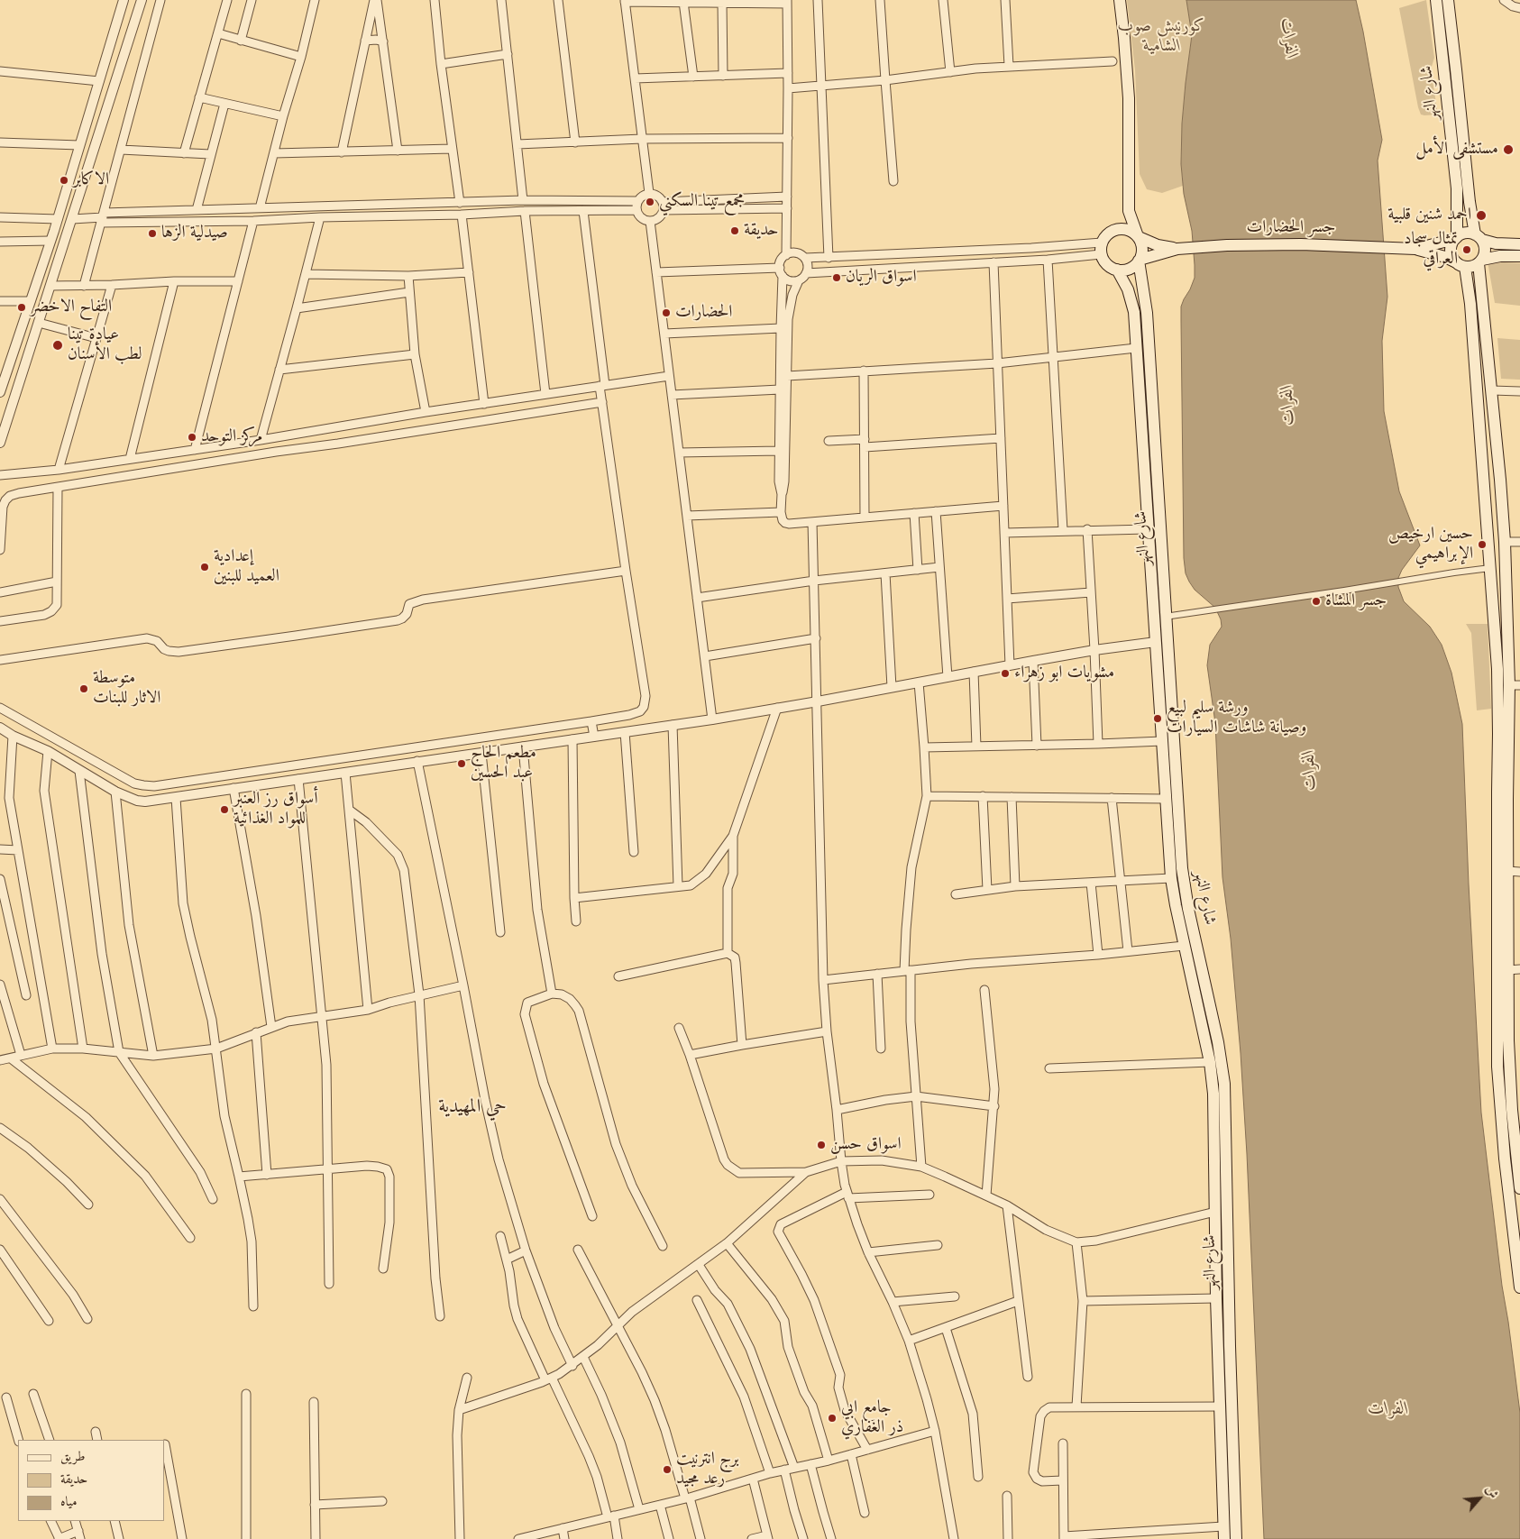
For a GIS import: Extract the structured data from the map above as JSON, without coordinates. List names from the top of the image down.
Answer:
{
  "streets": {
    "main road": ["شارع النهر", "جسر الحضارات"]
  },
  "districts": ["حي المهيدية"],
  "water": ["الفرات"],
  "parks": ["كورنيش صوب الشامية"],
  "places": [
    "مستشفى الأمل",
    "الاكابر",
    "مجمع تينا السكني",
    "احمد شنين قلبية",
    "حديقة",
    "صيدلية الزها",
    "تمثال سجاد العراقي",
    "اسواق الريان",
    "التفاح الاخضر",
    "الحضارات",
    "عيادة تينا لطب الأسنان",
    "مركز التوحد",
    "حسين ارخيص الإبراهيمي",
    "إعدادية العميد للبنين",
    "جسر المشاة",
    "مشويات ابو زهراء",
    "متوسطة الاثار للبنات",
    "ورشة سليم لبيع وصيانة شاشات السيارات",
    "مطعم الحاج عبد الحسين",
    "أسواق رز العنبر للمواد الغذائية",
    "اسواق حسن",
    "جامع ابي ذر الغفاري",
    "برج انترنيت رعد مجيد"
  ],
  "legend": ["طريق", "حديقة", "مياه"],
  "north": "top right"
}
